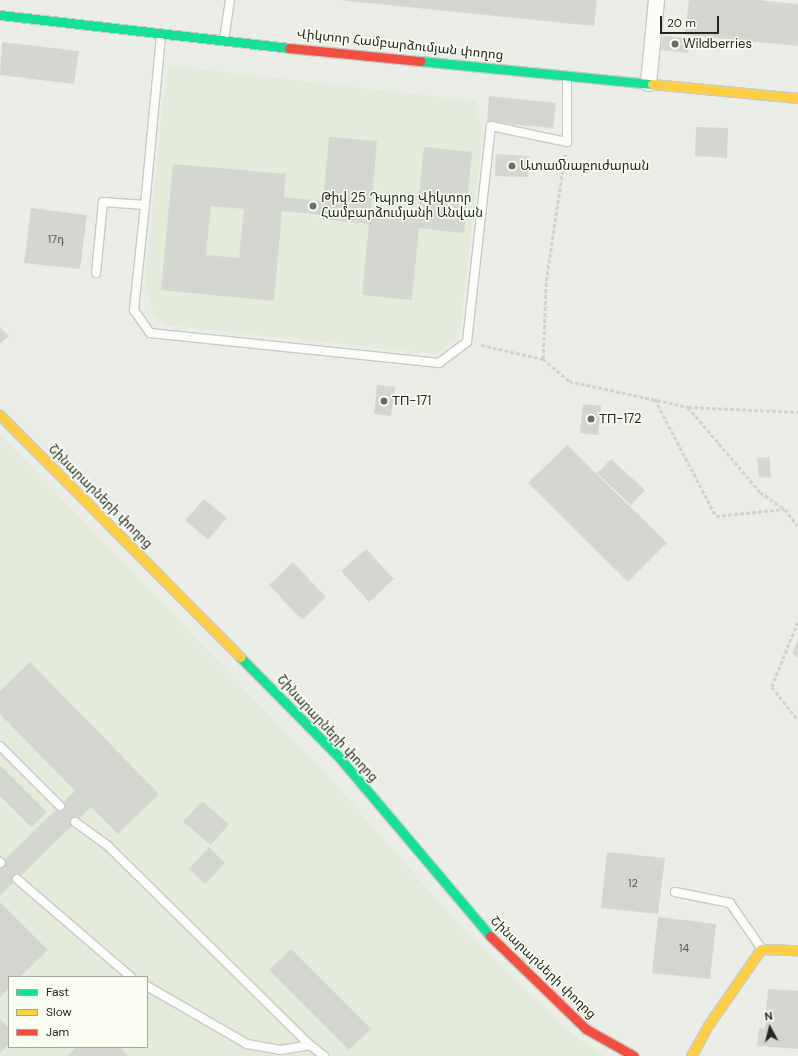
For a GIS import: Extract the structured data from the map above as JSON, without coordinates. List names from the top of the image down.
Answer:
{
  "streets": {
    "street": ["Վիկտոր Համբարձումյան փողոց", "Շինարարների փողոց"]
  },
  "places": [
    "Wildberries",
    "Ատամնաբուժարան",
    "Թիվ 25 Դպրոց Վիկտոր Համբարձումյանի Անվան",
    "ТП-171",
    "ТП-172"
  ],
  "house_numbers": ["17դ", "12", "14"],
  "legend": ["Fast", "Slow", "Jam"],
  "scale_bar": "20 m",
  "north": "top"
}
